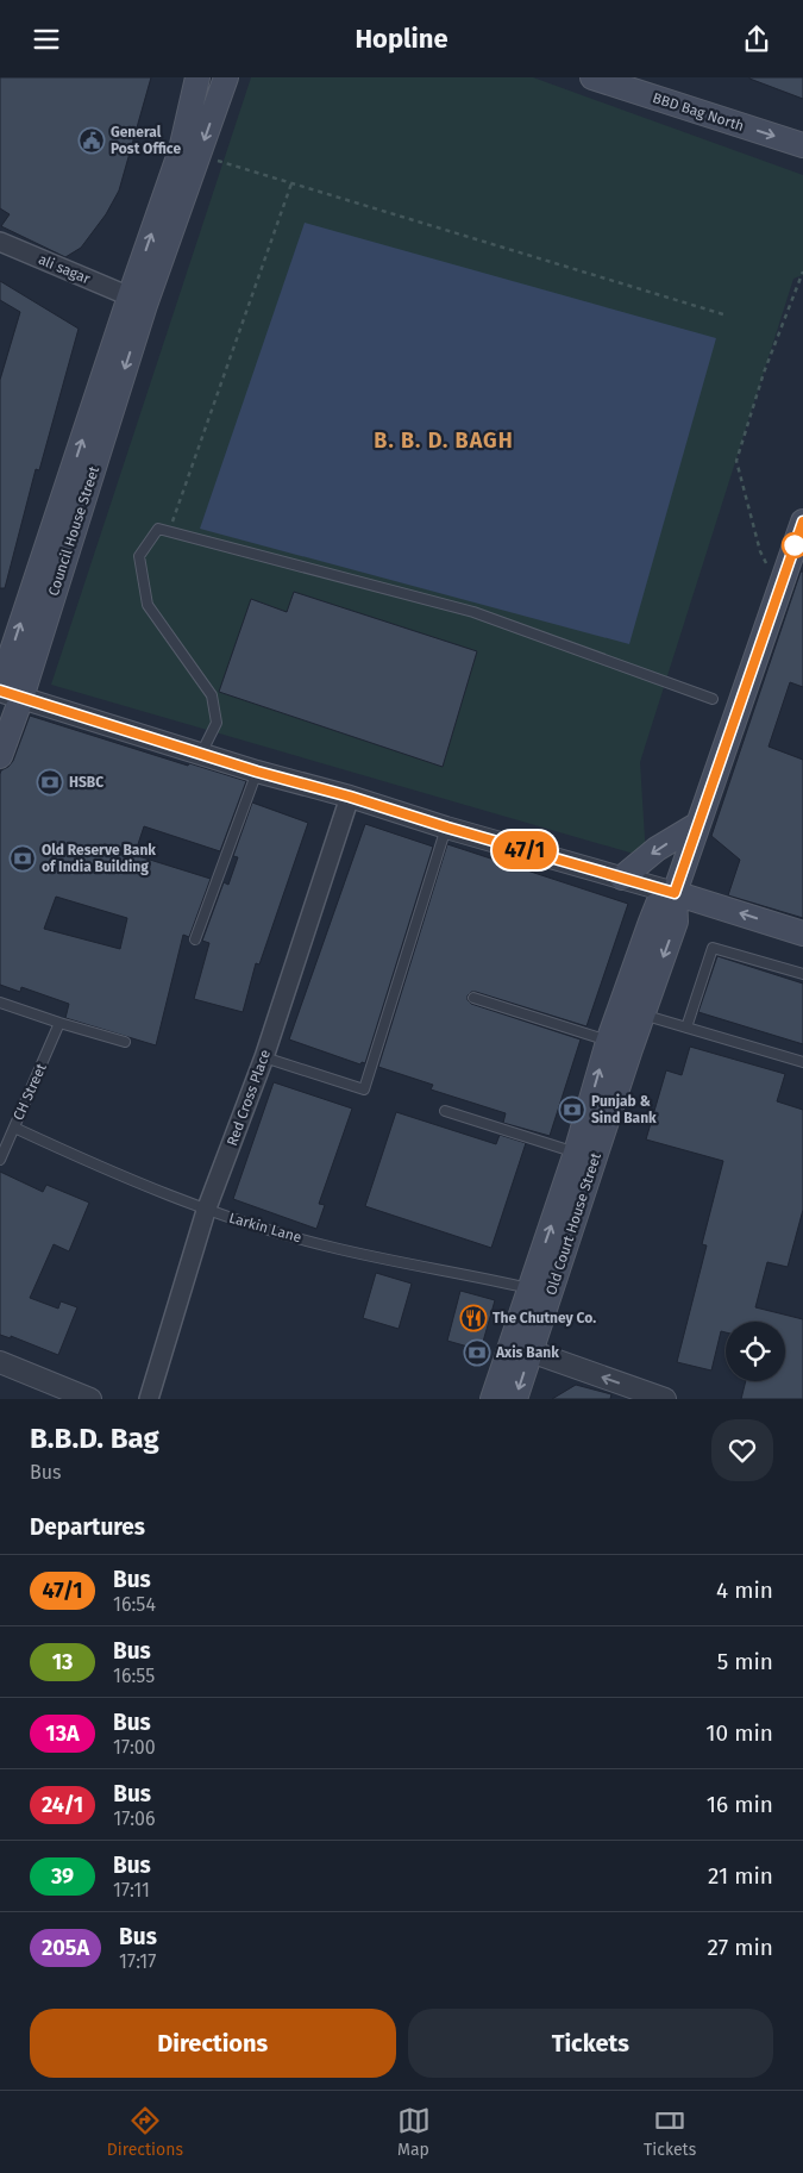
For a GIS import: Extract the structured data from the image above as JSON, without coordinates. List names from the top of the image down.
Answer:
{
  "streets": {
    "main road": ["BBD Bag North", "Council House Street", "Old Court House Street"],
    "street": ["ali sagar", "Red Cross Place"],
    "lane": ["CH Street", "Larkin Lane"]
  },
  "crossings": [
    ["ali sagar", "Council House Street"],
    ["CH Street", "Larkin Lane"],
    ["Red Cross Place", "Larkin Lane"]
  ],
  "one_way": ["BBD Bag North"],
  "districts": ["B. B. D. BAGH"],
  "places": {
    "public building": ["General Post Office"],
    "bank": [
      "HSBC",
      "Old Reserve Bank of India Building",
      "Punjab & Sind Bank",
      "Axis Bank"
    ],
    "restaurant": ["The Chutney Co."]
  },
  "lines": ["bus line 47/1"],
  "page": {
    "header": "Hopline",
    "on_map": "47/1",
    "heading": [
      ["B.B.D. Bag", "Bus"],
      "Departures"
    ],
    "list": [
      {
        "mark": "47/1",
        "name": "Bus",
        "note": "16:54",
        "value": "4 min"
      },
      {
        "mark": "13",
        "name": "Bus",
        "note": "16:55",
        "value": "5 min"
      },
      {
        "mark": "13A",
        "name": "Bus",
        "note": "17:00",
        "value": "10 min"
      },
      {
        "mark": "24/1",
        "name": "Bus",
        "note": "17:06",
        "value": "16 min"
      },
      {
        "mark": "39",
        "name": "Bus",
        "note": "17:11",
        "value": "21 min"
      },
      {
        "mark": "205A",
        "name": "Bus",
        "note": "17:17",
        "value": "27 min"
      }
    ],
    "buttons": ["Directions", "Tickets"],
    "tabs": ["Directions", "Map", "Tickets"]
  }
}
